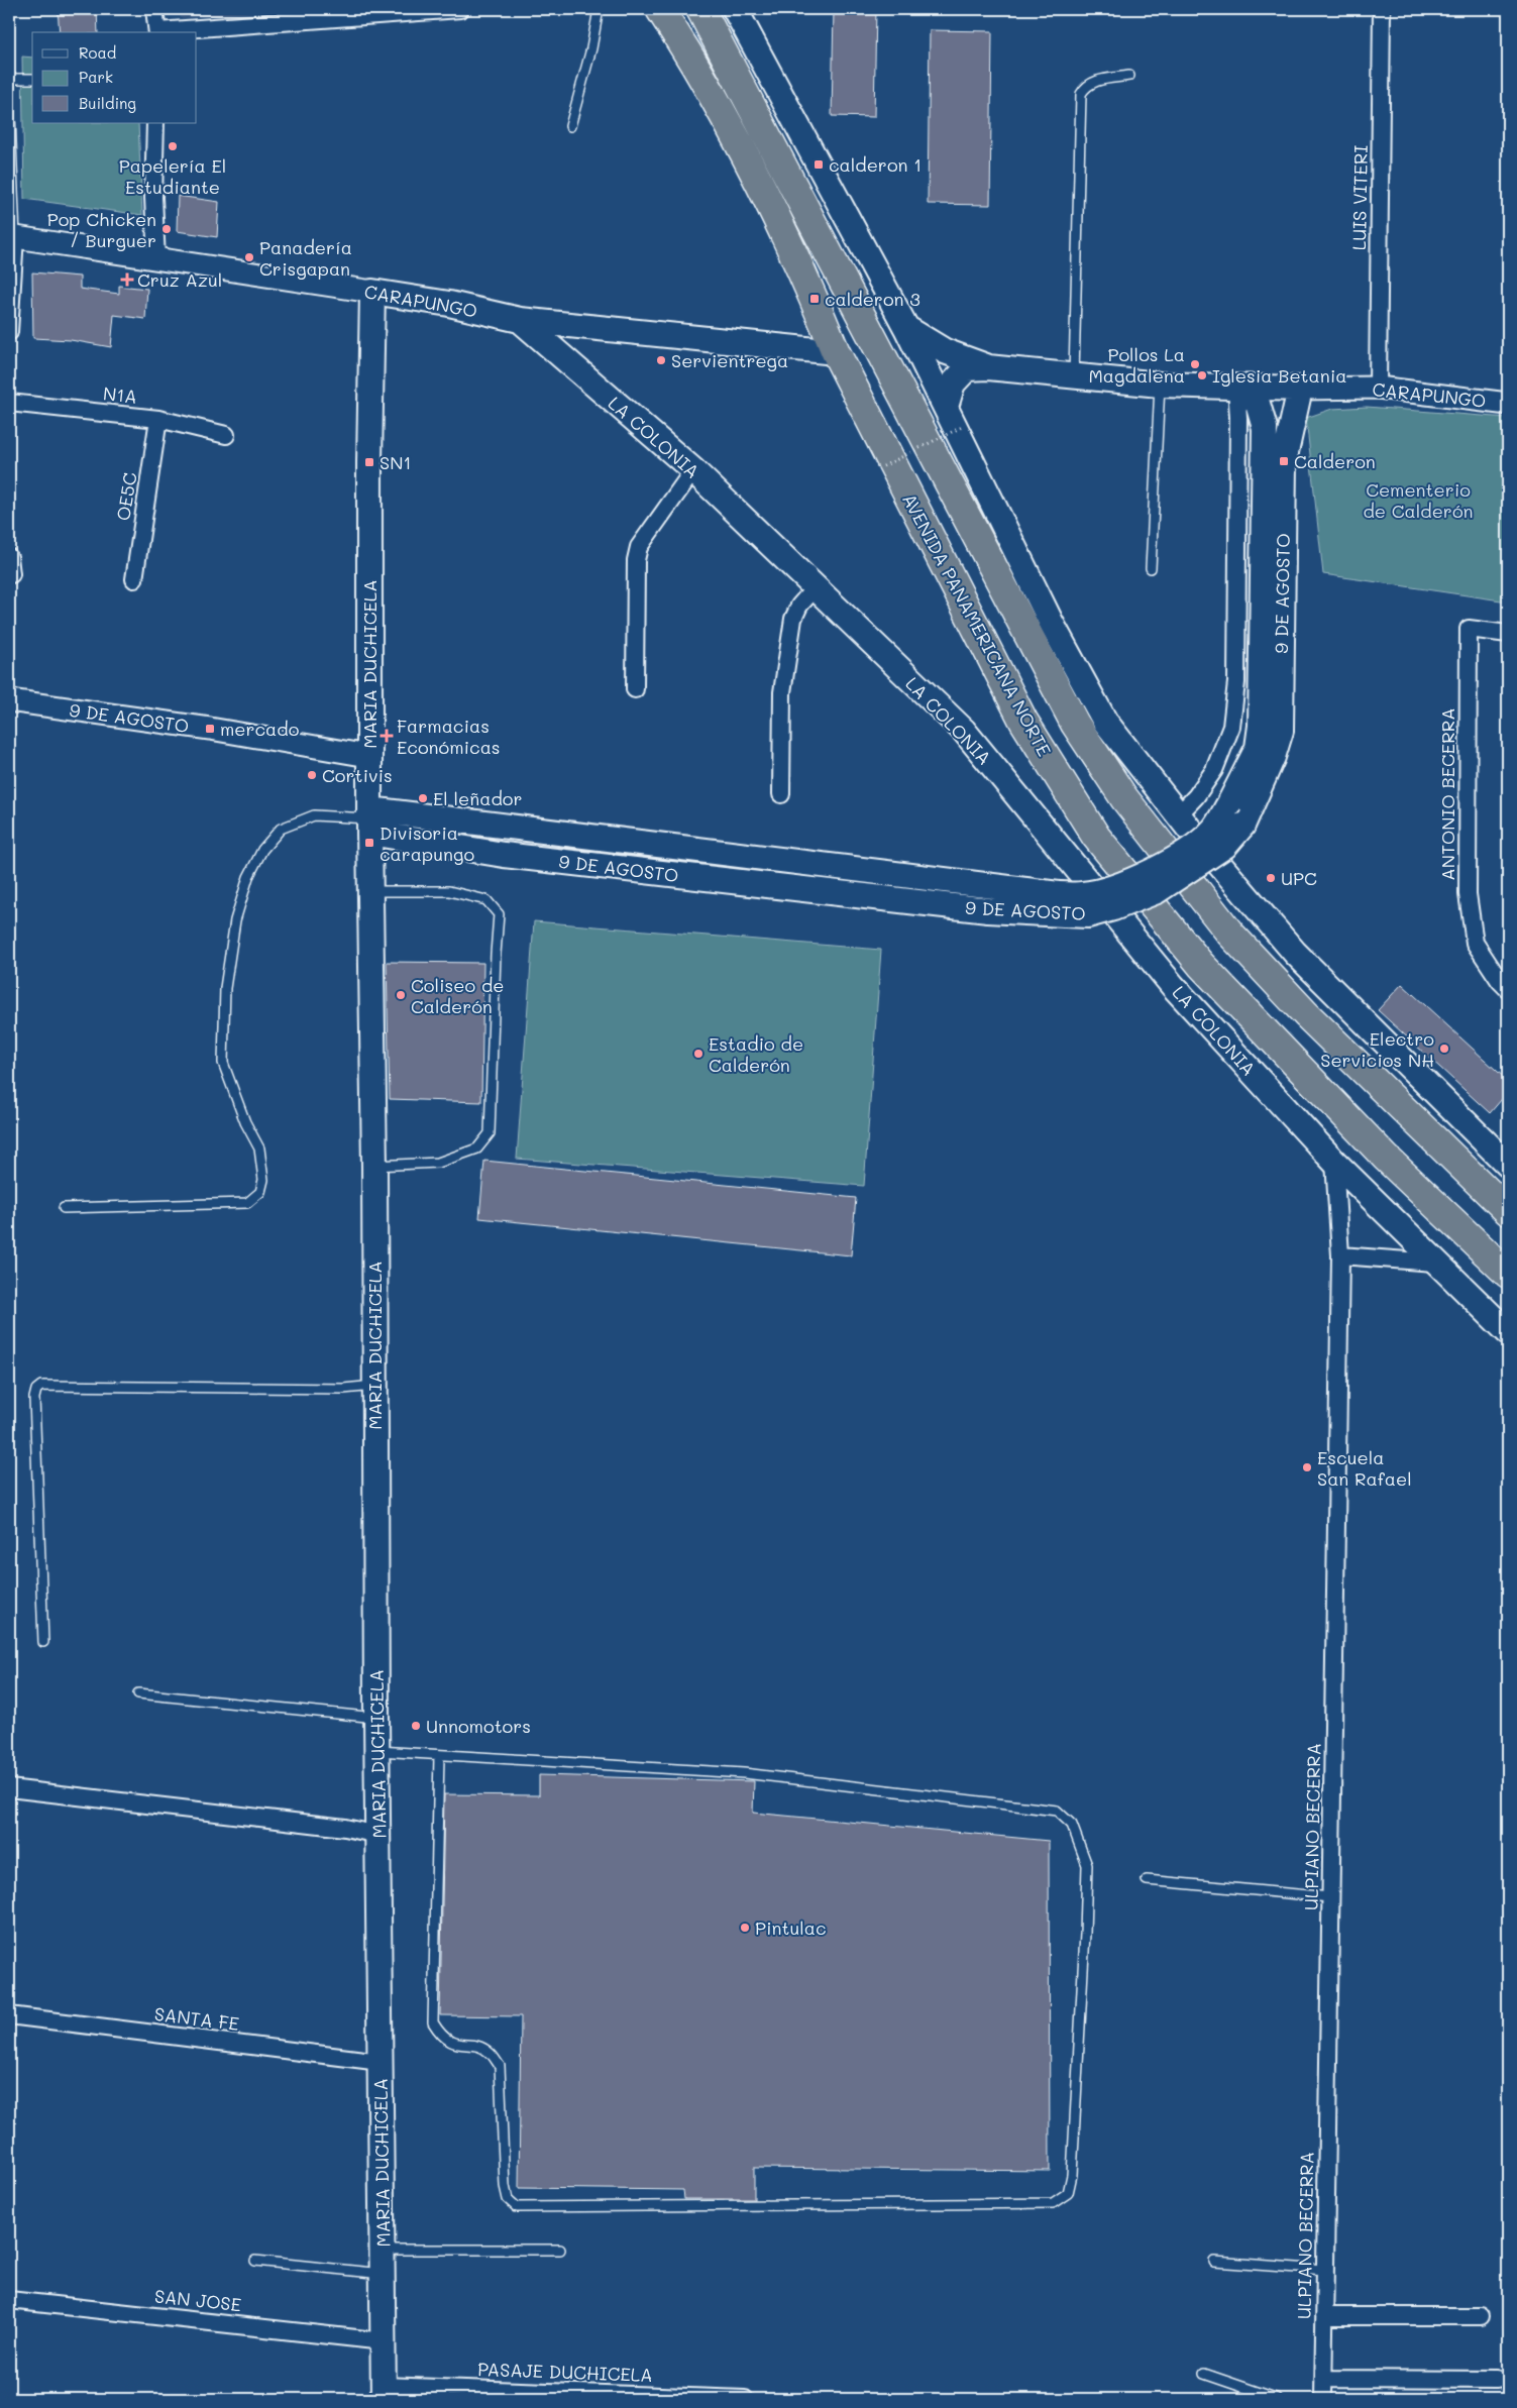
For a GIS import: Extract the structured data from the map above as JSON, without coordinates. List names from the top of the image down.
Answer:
{
  "streets": {
    "highway": ["AVENIDA PANAMERICANA NORTE"],
    "main road": [
      "CARAPUNGO",
      "LA COLONIA",
      "9 DE AGOSTO",
      "MARIA DUCHICELA"
    ],
    "street": [
      "LUIS VITERI",
      "N1A",
      "OE5C",
      "ANTONIO BECERRA",
      "ULPIANO BECERRA",
      "SANTA FE",
      "SAN JOSE",
      "PASAJE DUCHICELA"
    ]
  },
  "crossings": [
    ["LUIS VITERI", "CARAPUNGO"],
    ["CARAPUNGO", "LA COLONIA"],
    ["CARAPUNGO", "9 DE AGOSTO"],
    ["CARAPUNGO", "AVENIDA PANAMERICANA NORTE"],
    ["CARAPUNGO", "MARIA DUCHICELA"],
    ["N1A", "OE5C"],
    ["LA COLONIA", "ULPIANO BECERRA"],
    ["9 DE AGOSTO", "MARIA DUCHICELA"],
    ["MARIA DUCHICELA", "SANTA FE"],
    ["MARIA DUCHICELA", "SAN JOSE"],
    ["MARIA DUCHICELA", "PASAJE DUCHICELA"]
  ],
  "parks": ["Cementerio de Calderón"],
  "places": {
    "other": [
      "Papelería El Estudiante",
      "Pop Chicken / Burguer",
      "Panadería Crisgapan",
      "Servientrega",
      "Pollos La Magdalena",
      "Iglesia Betania",
      "Cortivis",
      "El leñador",
      "UPC",
      "Coliseo de Calderón",
      "Electro Servicios NH",
      "Estadio de Calderón",
      "Escuela San Rafael",
      "Unnomotors",
      "Pintulac"
    ],
    "transit": [
      "calderon 1",
      "calderon 3",
      "Calderon",
      "SN1",
      "mercado",
      "Divisoria carapungo"
    ],
    "health": ["Cruz Azul", "Farmacias Económicas"]
  },
  "legend": ["Road", "Park", "Building"]
}
